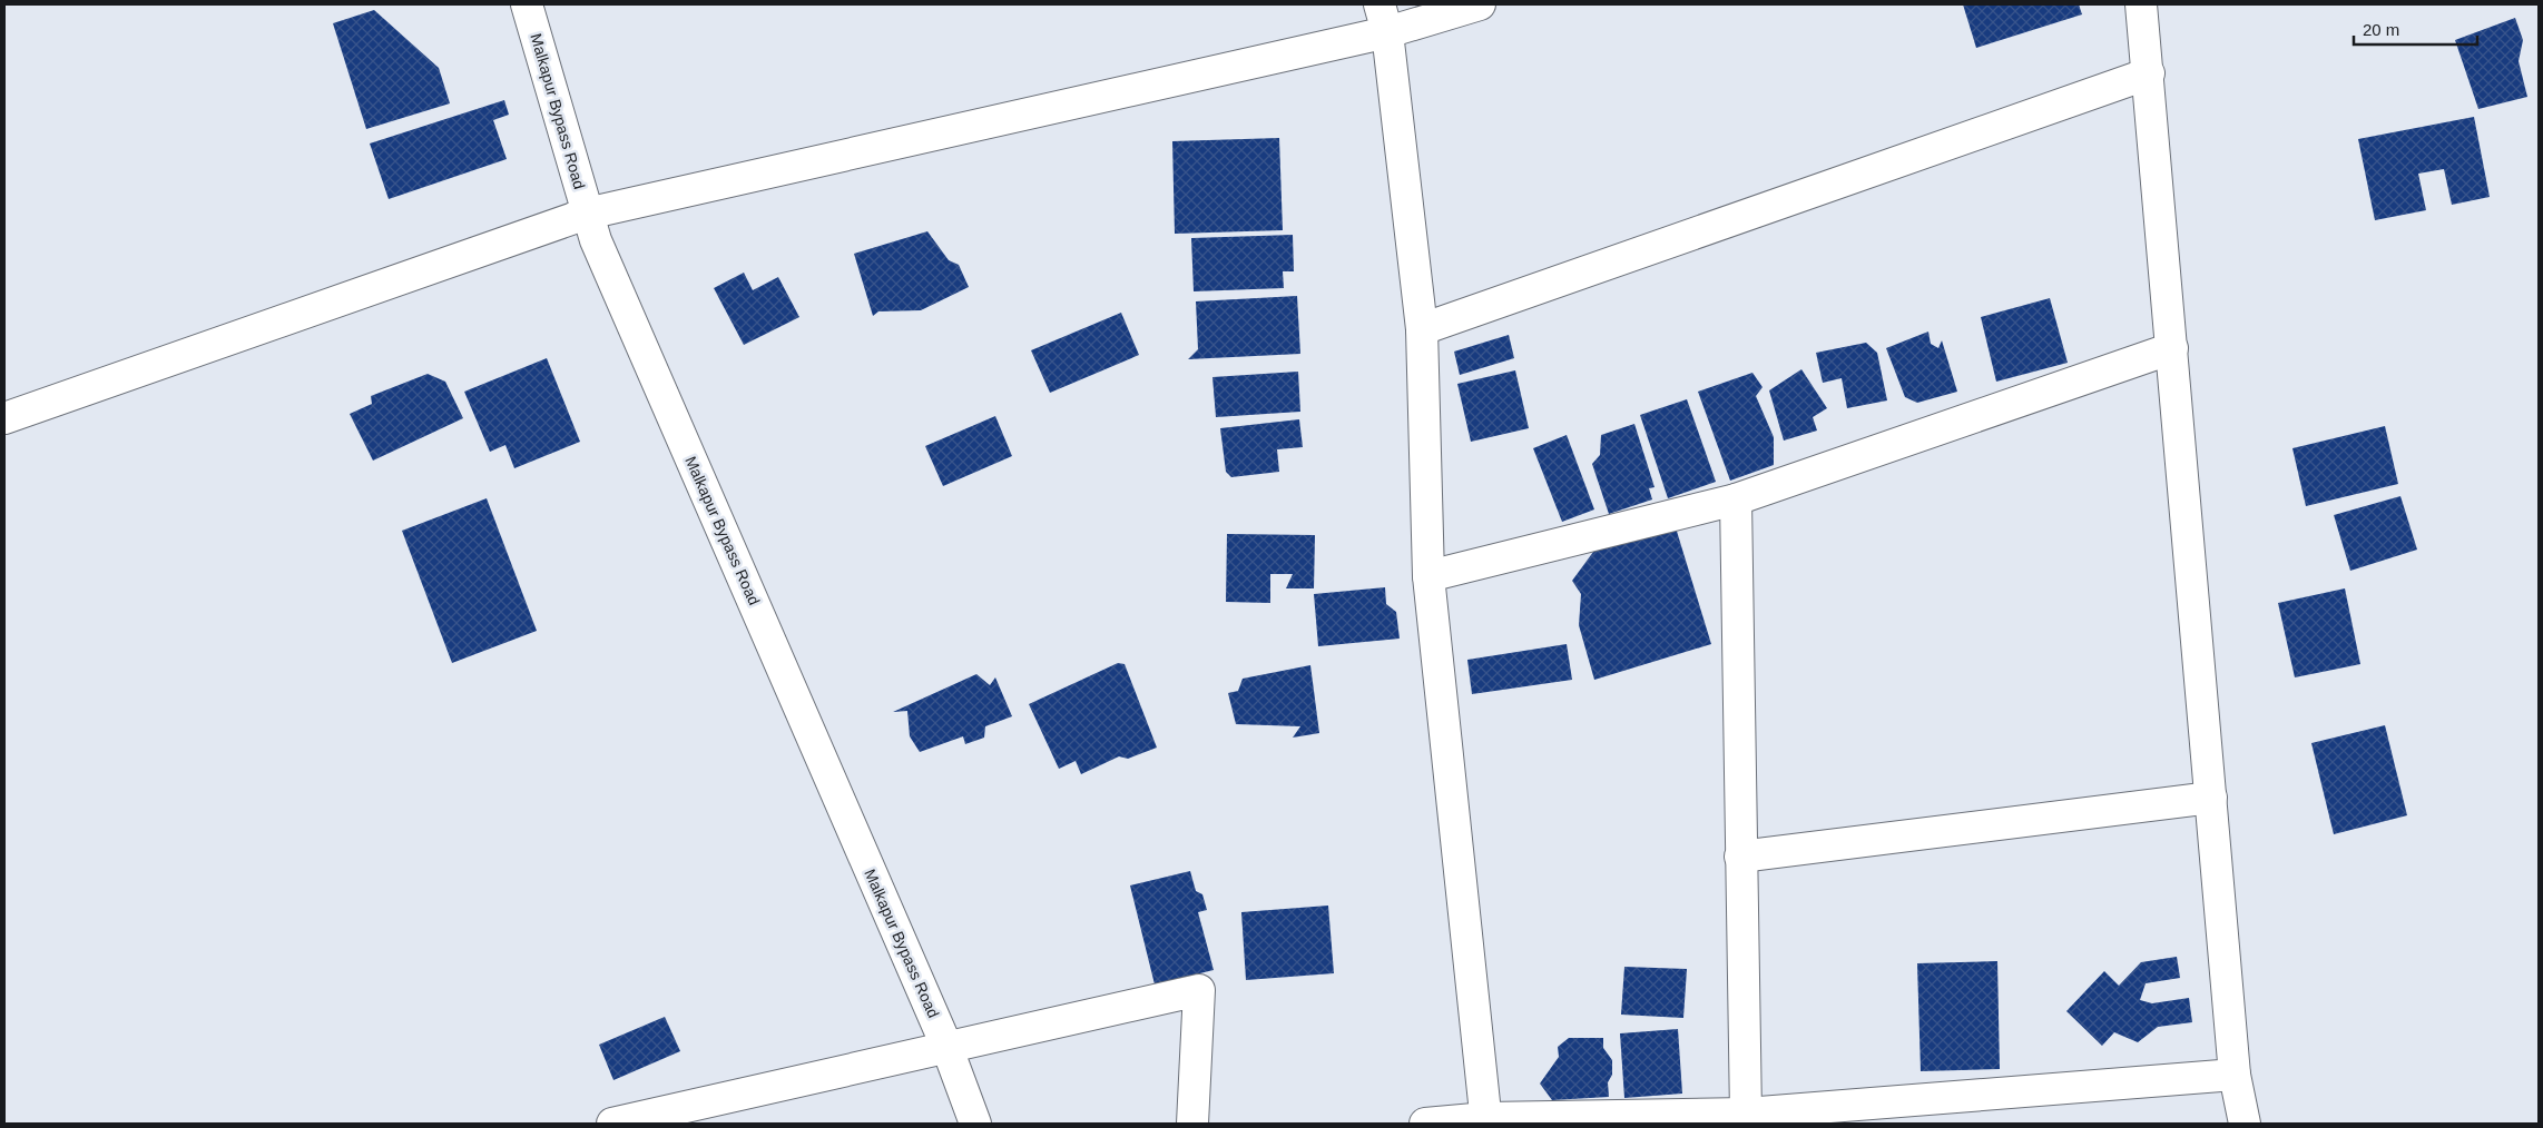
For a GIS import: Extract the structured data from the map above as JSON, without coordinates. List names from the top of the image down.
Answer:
{
  "streets": {
    "street": ["Malkapur Bypass Road"]
  },
  "scale_bar": "20 m"
}
